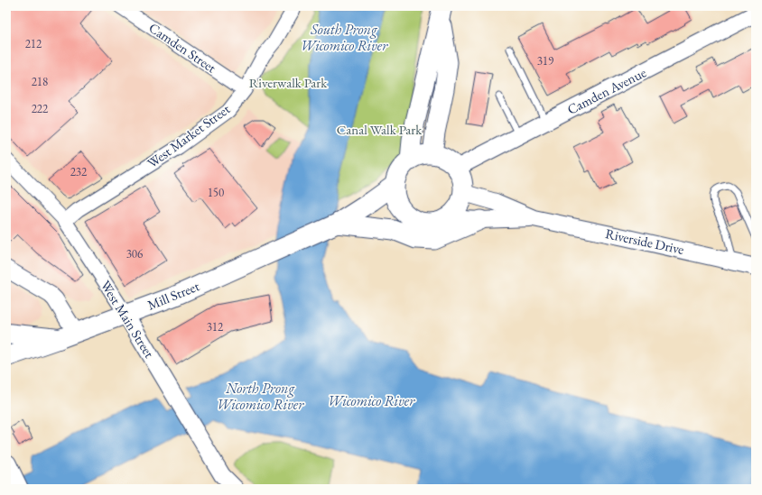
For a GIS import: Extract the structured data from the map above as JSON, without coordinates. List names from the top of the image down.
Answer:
{
  "streets": {
    "main road": ["Mill Street"],
    "street": [
      "Camden Street",
      "Camden Avenue",
      "West Market Street",
      "Riverside Drive",
      "West Main Street"
    ]
  },
  "crossings": [
    ["Camden Street", "West Market Street"],
    ["Camden Avenue", "Riverside Drive"],
    ["Camden Avenue", "Mill Street"],
    ["West Market Street", "West Main Street"],
    ["Riverside Drive", "Mill Street"],
    ["Mill Street", "West Main Street"]
  ],
  "water": ["South Prong Wicomico River", "North Prong Wicomico River", "Wicomico River"],
  "parks": ["Riverwalk Park", "Canal Walk Park"],
  "house_numbers": [
    "212",
    "319",
    "218",
    "222",
    "232",
    "150",
    "306",
    "312"
  ]
}
